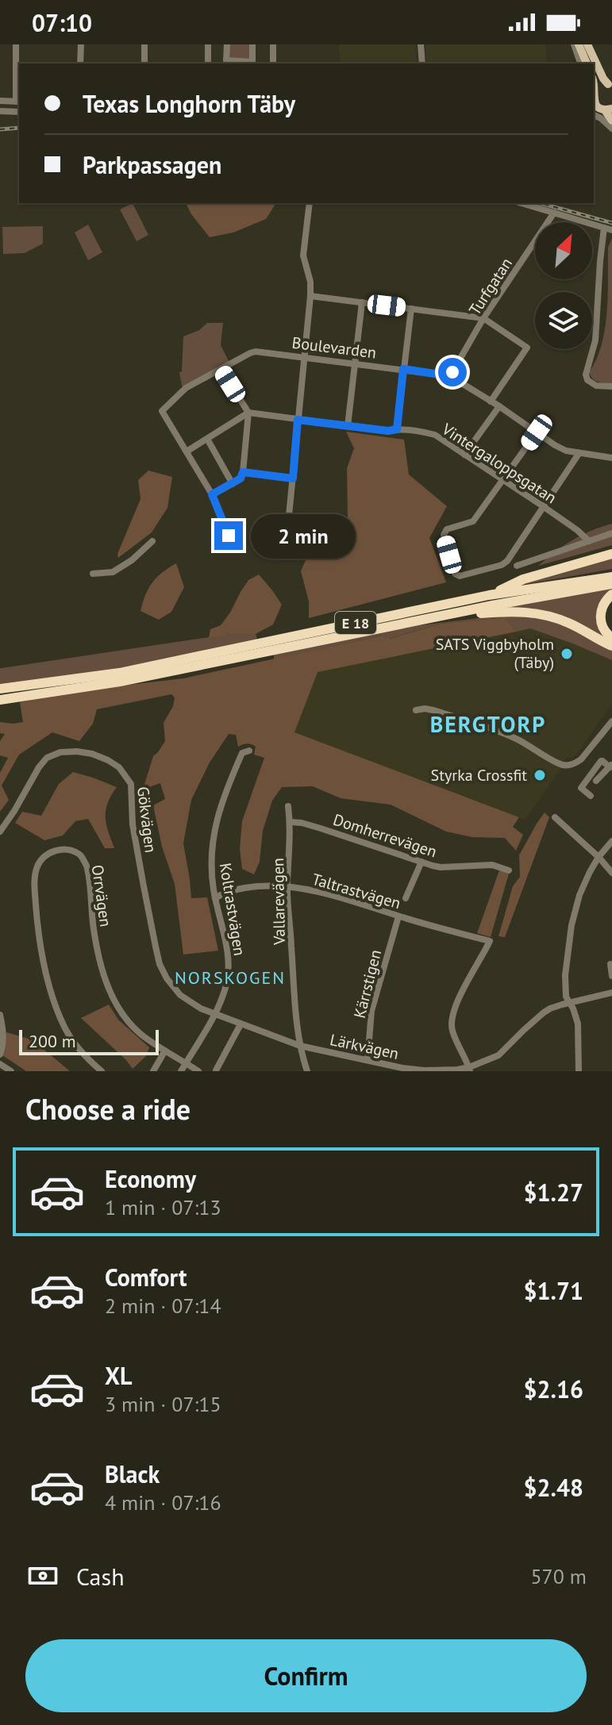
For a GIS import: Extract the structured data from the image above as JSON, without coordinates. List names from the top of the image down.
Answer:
{
  "streets": {
    "highway": ["E 18"],
    "street": [
      "Turfgatan",
      "Boulevarden",
      "Vintergaloppsgatan",
      "Gökvägen",
      "Domherrevägen",
      "Taltrastvägen",
      "Orrvägen",
      "Vallarevägen",
      "Koltrastvägen",
      "Kärrstigen",
      "Lärkvägen"
    ]
  },
  "crossings": [
    ["Turfgatan", "Boulevarden"],
    ["Gökvägen", "Koltrastvägen"],
    ["Gökvägen", "Lärkvägen"],
    ["Domherrevägen", "Vallarevägen"],
    ["Taltrastvägen", "Vallarevägen"],
    ["Taltrastvägen", "Koltrastvägen"],
    ["Taltrastvägen", "Kärrstigen"],
    ["Taltrastvägen", "Lärkvägen"],
    ["Orrvägen", "Koltrastvägen"],
    ["Vallarevägen", "Lärkvägen"],
    ["Koltrastvägen", "Lärkvägen"],
    ["Kärrstigen", "Lärkvägen"]
  ],
  "districts": ["BERGTORP", "NORSKOGEN"],
  "places": ["SATS Viggbyholm (Täby)", "Styrka Crossfit"],
  "scale_bar": "200 m",
  "north": "top right",
  "page": {
    "status": "07:10",
    "banner": ["Texas Longhorn Täby", "Parkpassagen"],
    "bubble": "2 min",
    "scale": "200 m",
    "heading": "Choose a ride",
    "list": [
      {
        "name": "Economy",
        "note": "1 min · 07:13",
        "value": "$1.27"
      },
      {
        "name": "Comfort",
        "note": "2 min · 07:14",
        "value": "$1.71"
      },
      {
        "name": "XL",
        "note": "3 min · 07:15",
        "value": "$2.16"
      },
      {
        "name": "Black",
        "note": "4 min · 07:16",
        "value": "$2.48"
      }
    ],
    "pay": ["Cash", "570 m"],
    "buttons": "Confirm"
  }
}
